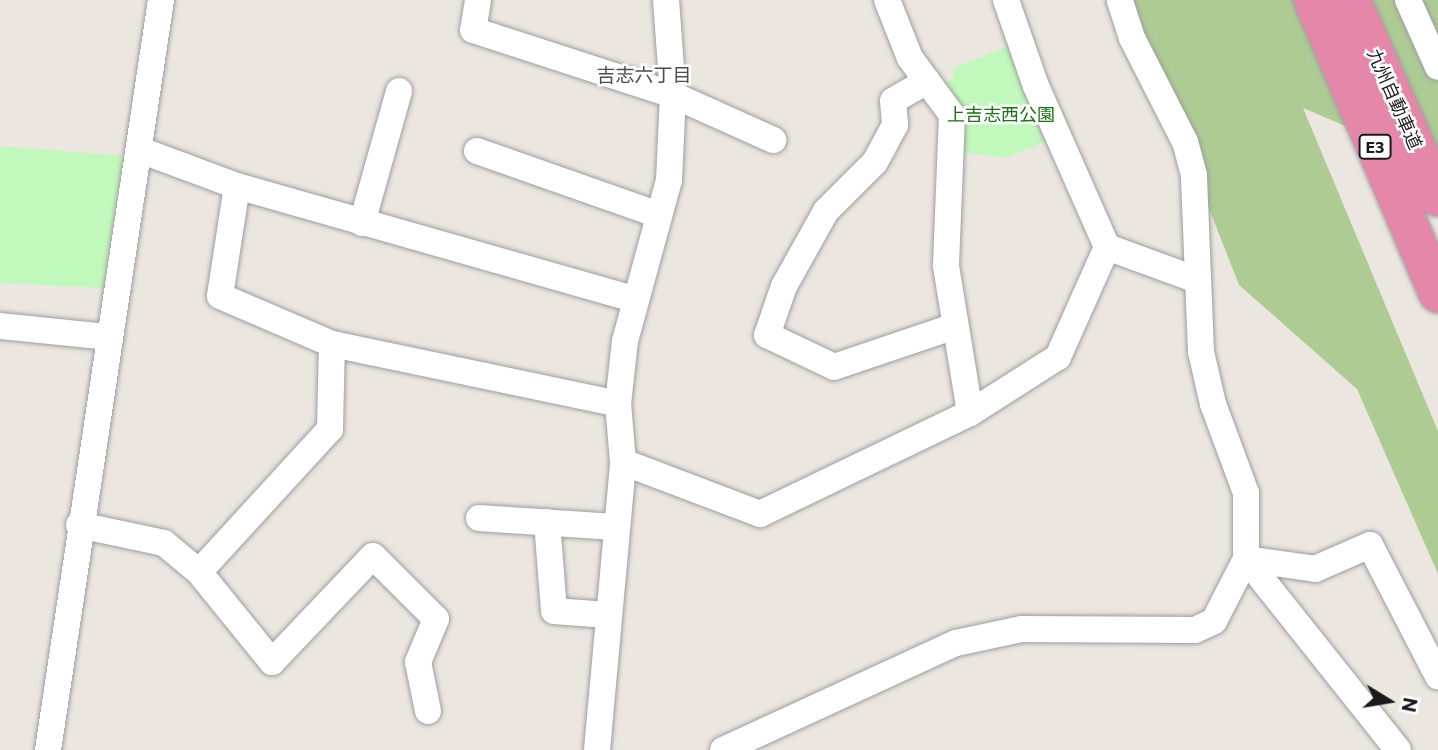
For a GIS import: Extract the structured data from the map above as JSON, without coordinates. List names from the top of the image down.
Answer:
{
  "streets": {
    "highway": ["九州自動車道", "E3"]
  },
  "districts": ["吉志六丁目"],
  "parks": ["上吉志西公園"],
  "north": "right"
}
